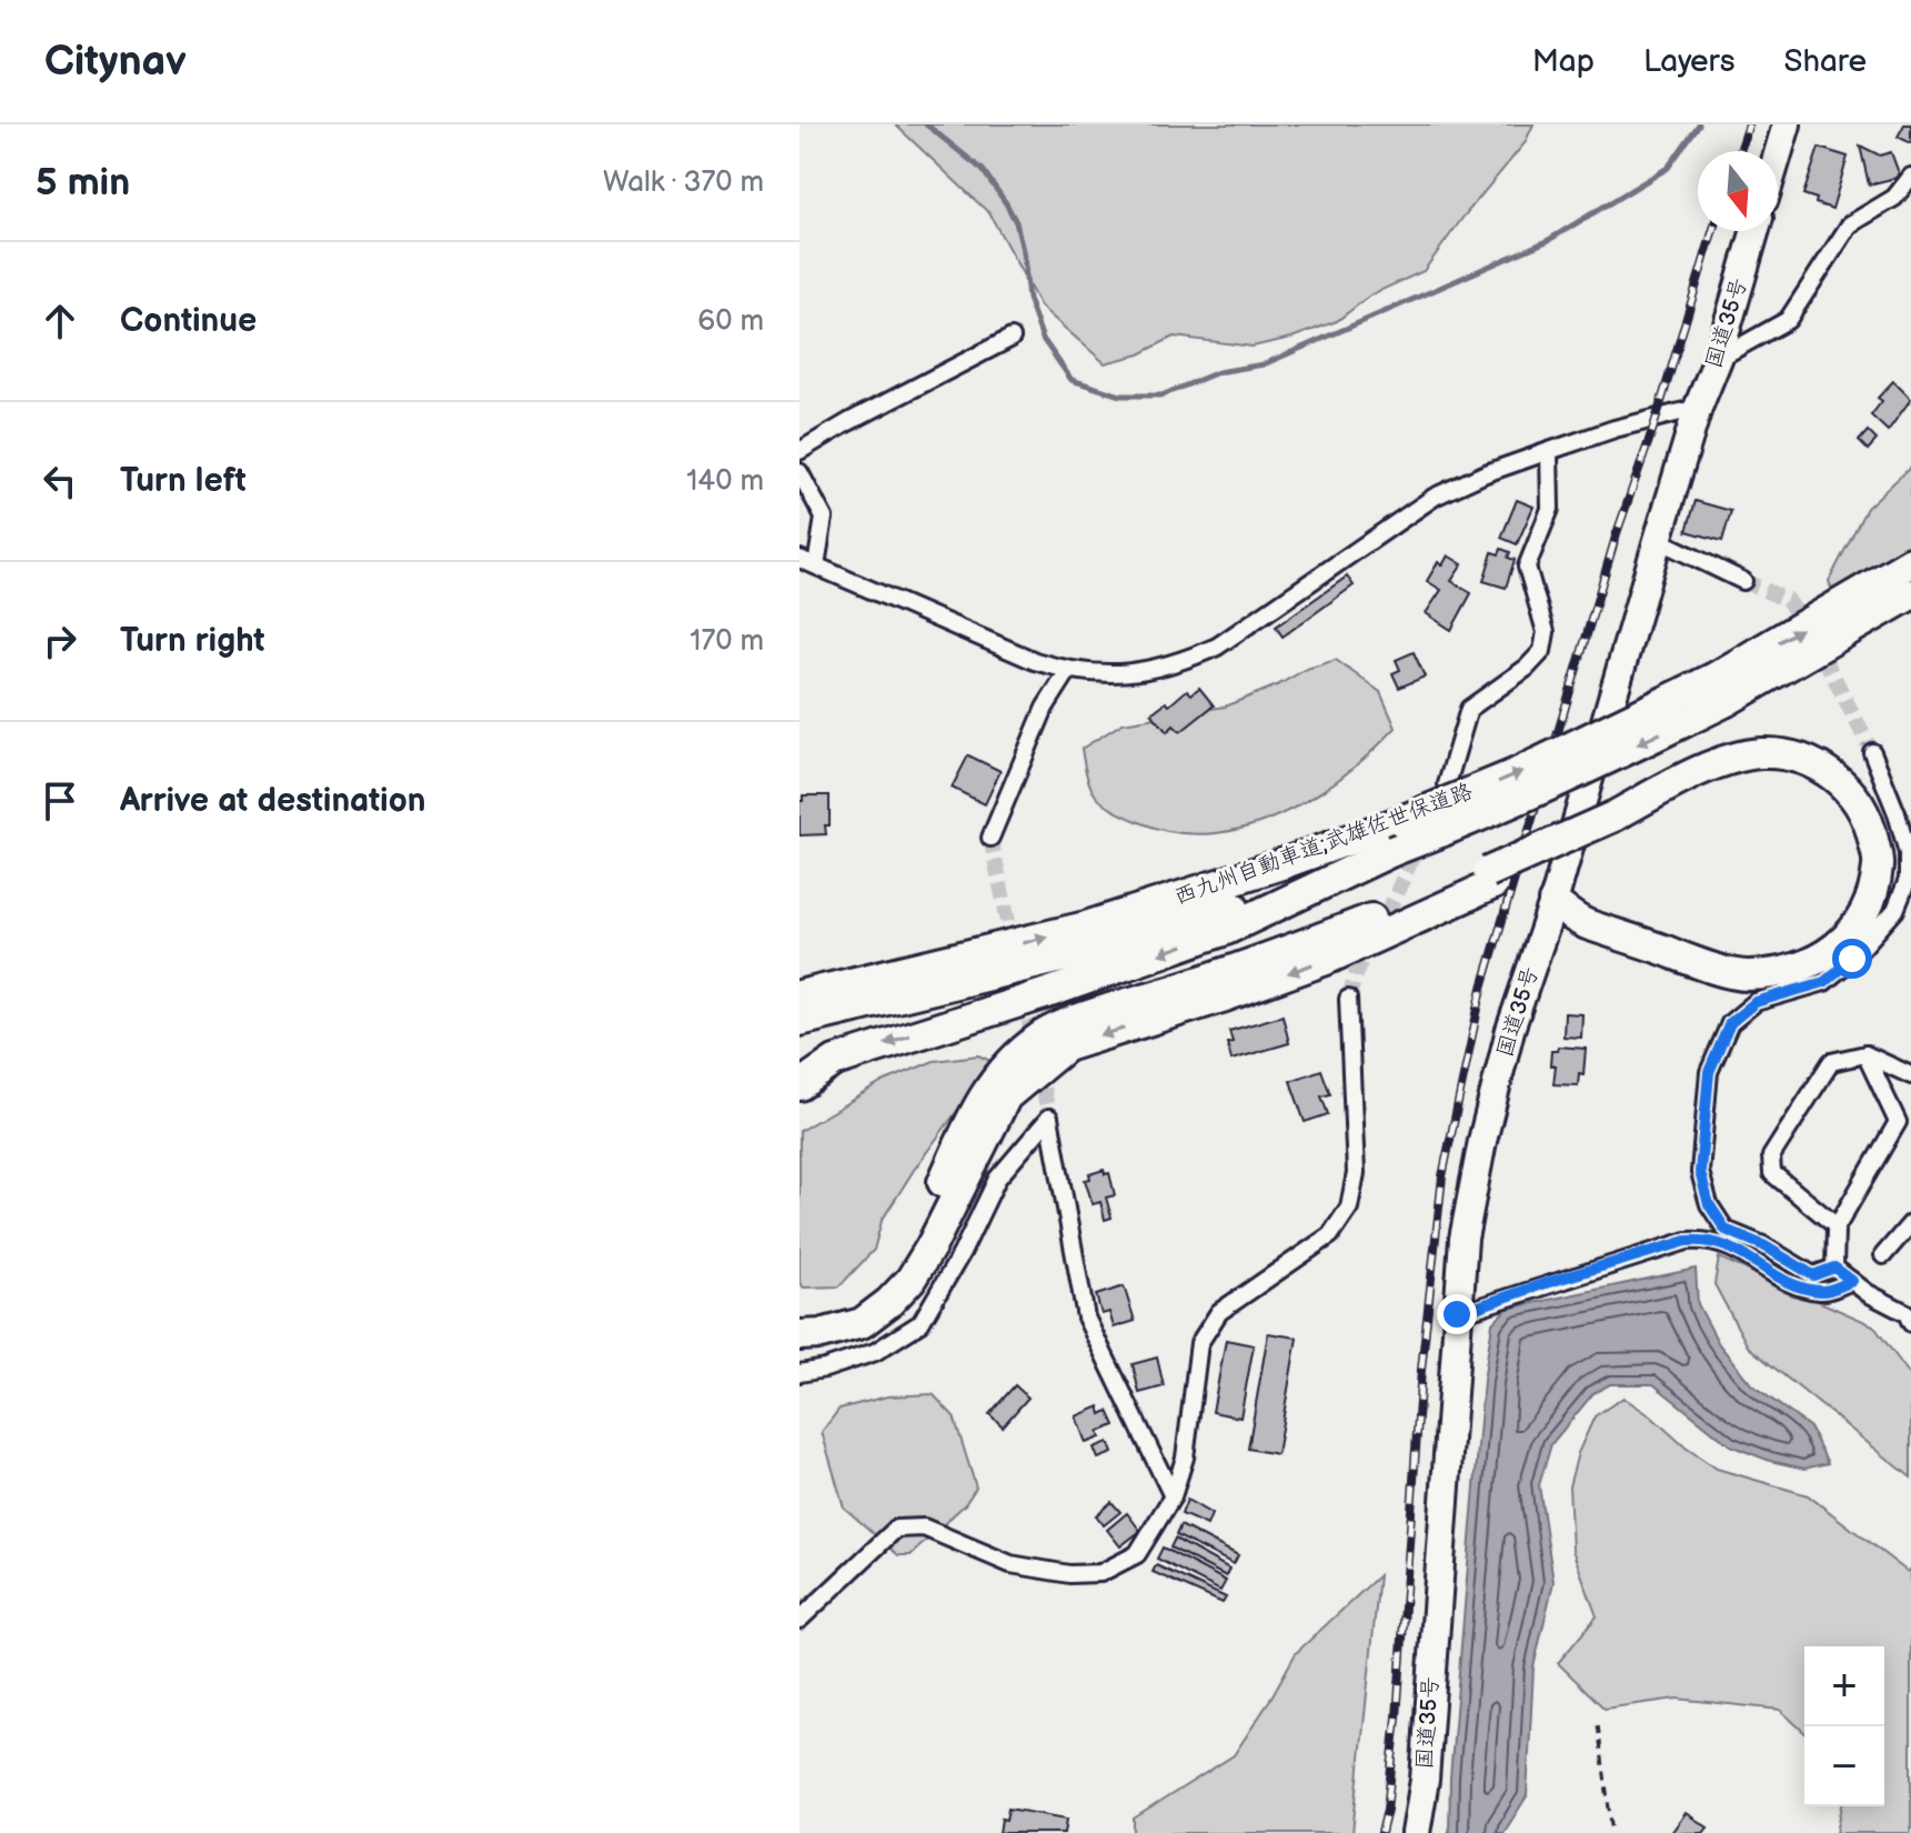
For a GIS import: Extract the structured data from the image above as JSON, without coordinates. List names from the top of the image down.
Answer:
{
  "streets": {
    "highway": ["国道35号", "西九州自動車道;武雄佐世保道路"]
  },
  "north": "bottom",
  "page": {
    "header": "Citynav",
    "nav": ["Map", "Layers", "Share"],
    "heading": ["5 min", "Walk · 370 m"],
    "list": [
      ["Continue", "60 m"],
      ["Turn left", "140 m"],
      ["Turn right", "170 m"],
      "Arrive at destination"
    ],
    "map_buttons": ["+", "−"]
  }
}
